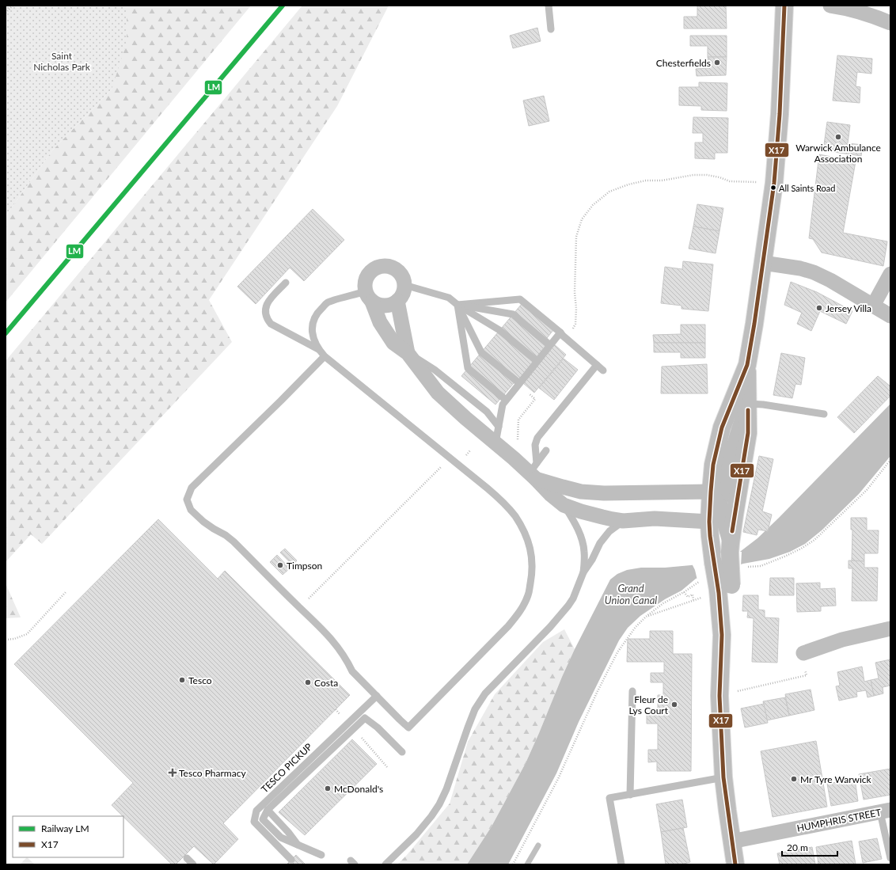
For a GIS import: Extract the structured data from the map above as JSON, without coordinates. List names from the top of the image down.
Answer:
{
  "streets": {
    "street": ["HUMPHRIS STREET"],
    "lane": ["TESCO PICKUP"]
  },
  "water": ["Grand Union Canal"],
  "parks": ["Saint Nicholas Park"],
  "places": {
    "other": [
      "Chesterfields",
      "Warwick Ambulance Association",
      "All Saints Road",
      "Jersey Villa",
      "Timpson",
      "Tesco",
      "Costa",
      "Fleur de Lys Court",
      "Mr Tyre Warwick",
      "McDonald's"
    ],
    "health": ["Tesco Pharmacy"]
  },
  "lines": ["rail line LM", "transit line X17"],
  "legend": ["Railway LM", "X17"],
  "scale_bar": "20 m"
}
